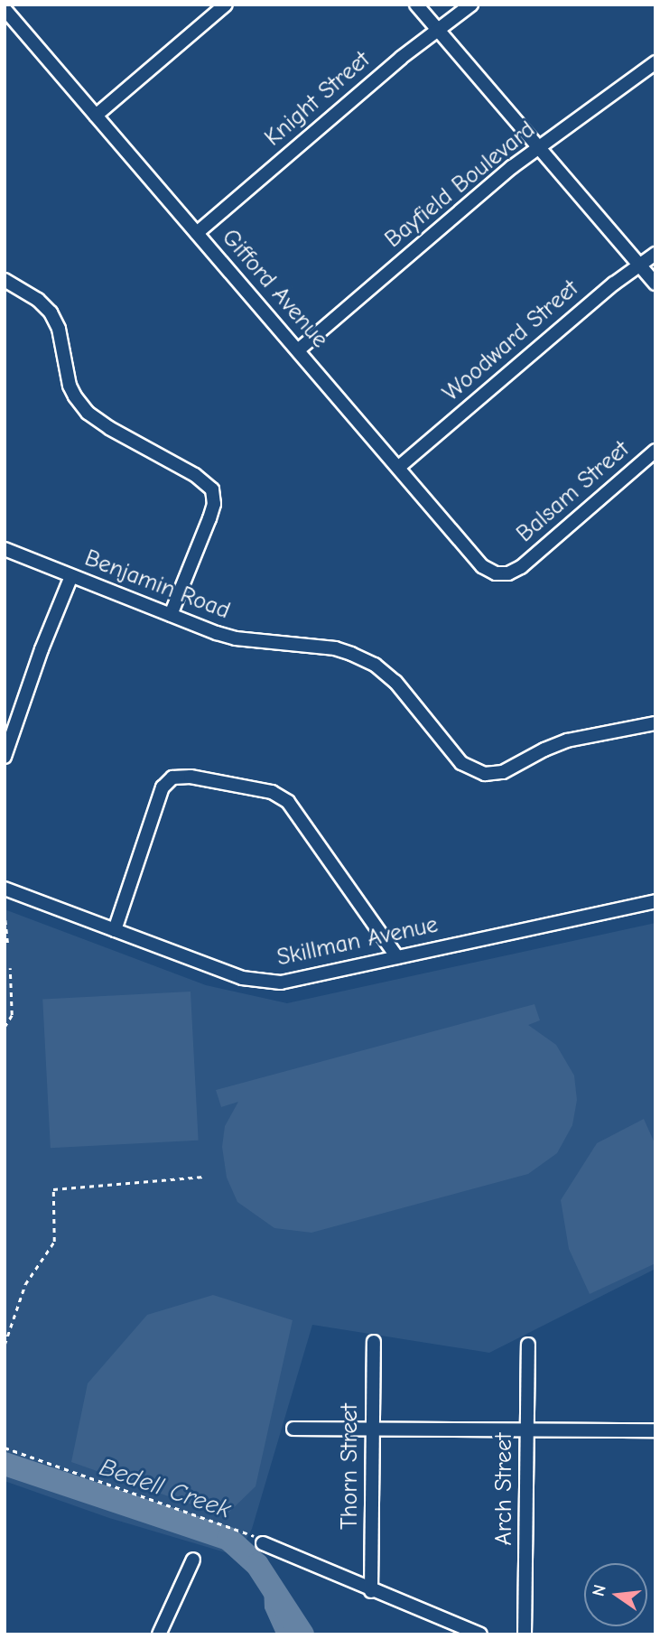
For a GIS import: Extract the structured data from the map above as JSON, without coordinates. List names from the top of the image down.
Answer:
{
  "streets": {
    "street": [
      "Knight Street",
      "Bayfield Boulevard",
      "Gifford Avenue",
      "Woodward Street",
      "Balsam Street",
      "Benjamin Road",
      "Skillman Avenue",
      "Thorn Street",
      "Arch Street"
    ]
  },
  "crossings": [
    ["Knight Street", "Gifford Avenue"],
    ["Bayfield Boulevard", "Gifford Avenue"],
    ["Gifford Avenue", "Woodward Street"],
    ["Gifford Avenue", "Balsam Street"]
  ],
  "water": ["Bedell Creek"],
  "north": "left"
}
